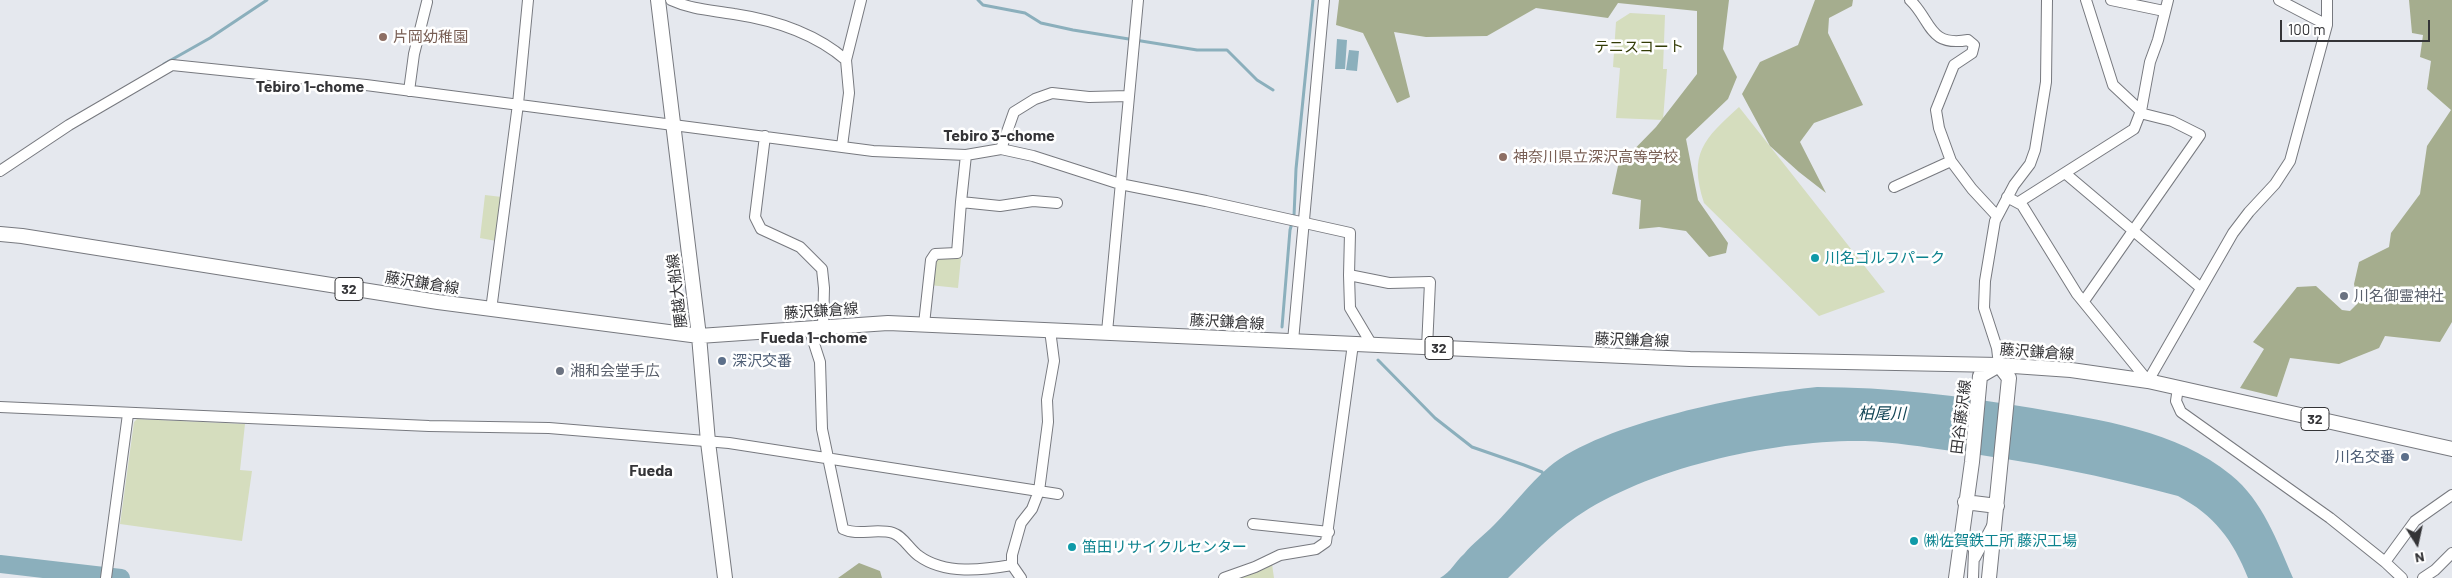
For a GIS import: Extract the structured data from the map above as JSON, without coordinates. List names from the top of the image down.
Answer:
{
  "streets": {
    "main road": [
      "藤沢鎌倉線",
      "32",
      "腰越大船線",
      "田谷藤沢線"
    ]
  },
  "crossings": [
    ["藤沢鎌倉線", "腰越大船線"],
    ["藤沢鎌倉線", "田谷藤沢線"]
  ],
  "districts": [
    "Tebiro 1-chome",
    "Tebiro 3-chome",
    "Fueda 1-chome",
    "Fueda"
  ],
  "water": ["柏尾川"],
  "parks": ["テニスコート"],
  "places": [
    "片岡幼稚園",
    "神奈川県立深沢高等学校",
    "川名ゴルフパーク",
    "川名御霊神社",
    "深沢交番",
    "湘和会堂手広",
    "川名交番",
    "㈱佐賀鉄工所 藤沢工場",
    "笛田リサイクルセンター"
  ],
  "scale_bar": "100 m",
  "north": "bottom"
}
